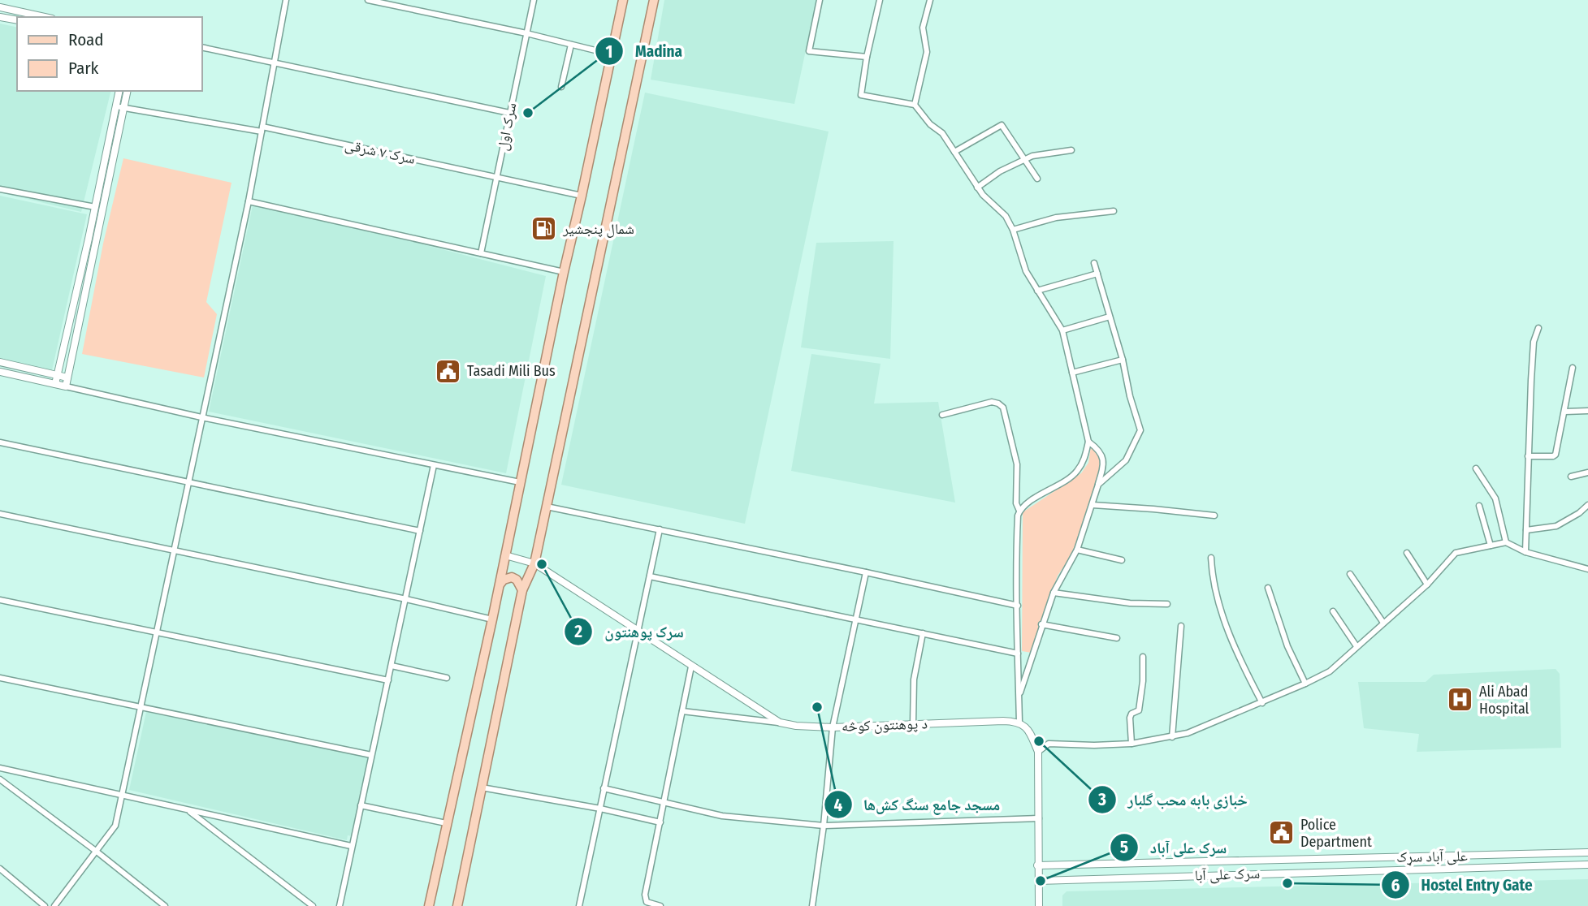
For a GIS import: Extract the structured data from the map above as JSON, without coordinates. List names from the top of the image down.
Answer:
{
  "streets": {
    "street": [
      "سرک‌ اول",
      "سرک ۷ شرقی",
      "د پوهنتون کوڅه",
      "علی آباد سړک",
      "سرک علی آبا"
    ]
  },
  "crossings": [
    ["سرک‌ اول", "سرک ۷ شرقی"]
  ],
  "places": {
    "other": [
      "Madina",
      "سرک پوهنتون",
      "مسجد جامع سنگ کش‌ها",
      "خبازی بابه محب گلبار",
      "سرک علی آباد",
      "Hostel Entry Gate"
    ],
    "fuel station": ["شمال پنجشیر"],
    "public building": ["Tasadi Mili Bus", "Police Department"],
    "hospital": ["Ali Abad Hospital"]
  },
  "legend": ["Road", "Park"]
}
